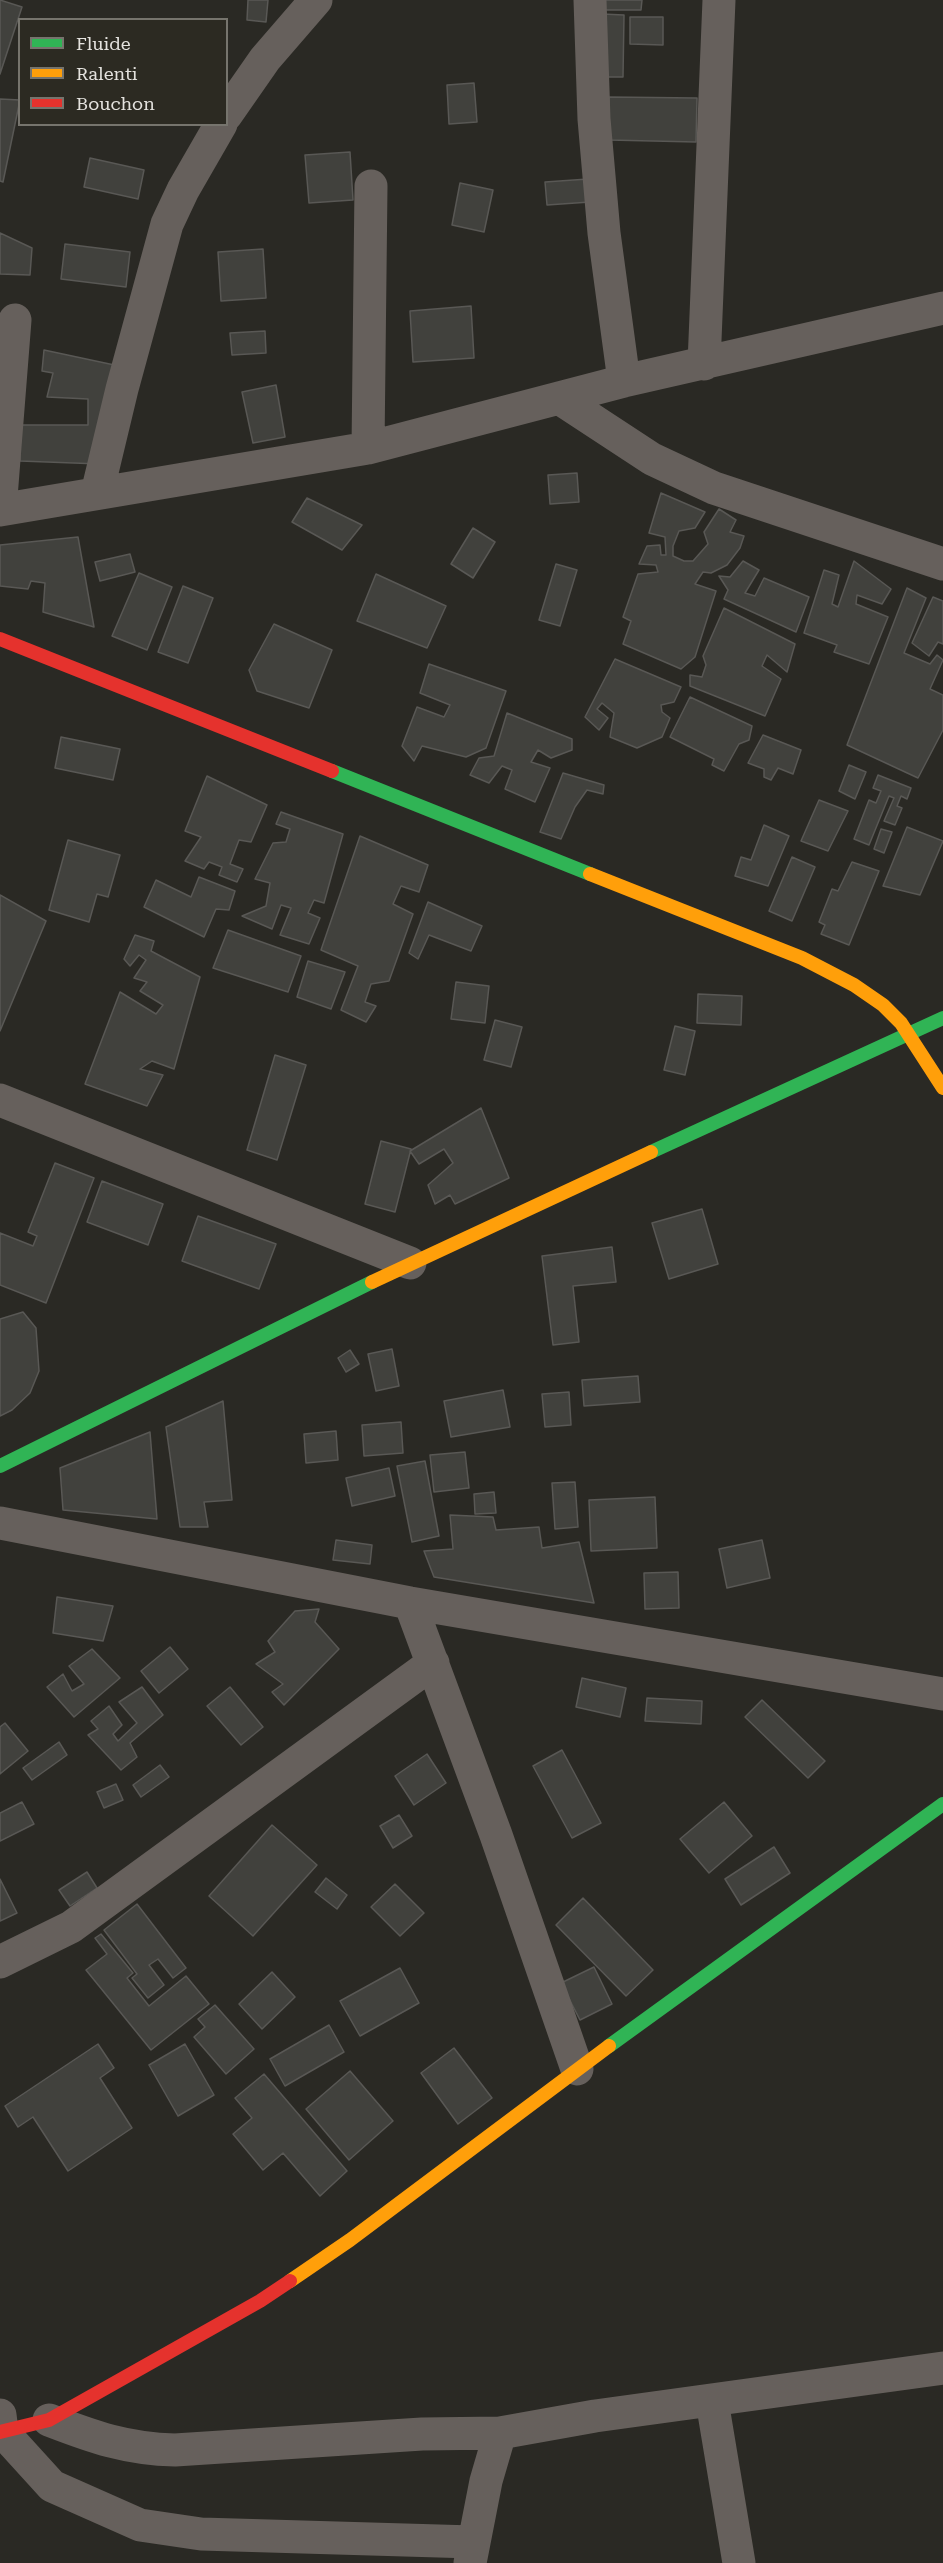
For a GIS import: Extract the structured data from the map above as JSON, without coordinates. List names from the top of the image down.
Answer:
{
  "legend": ["Fluide", "Ralenti", "Bouchon"]
}
